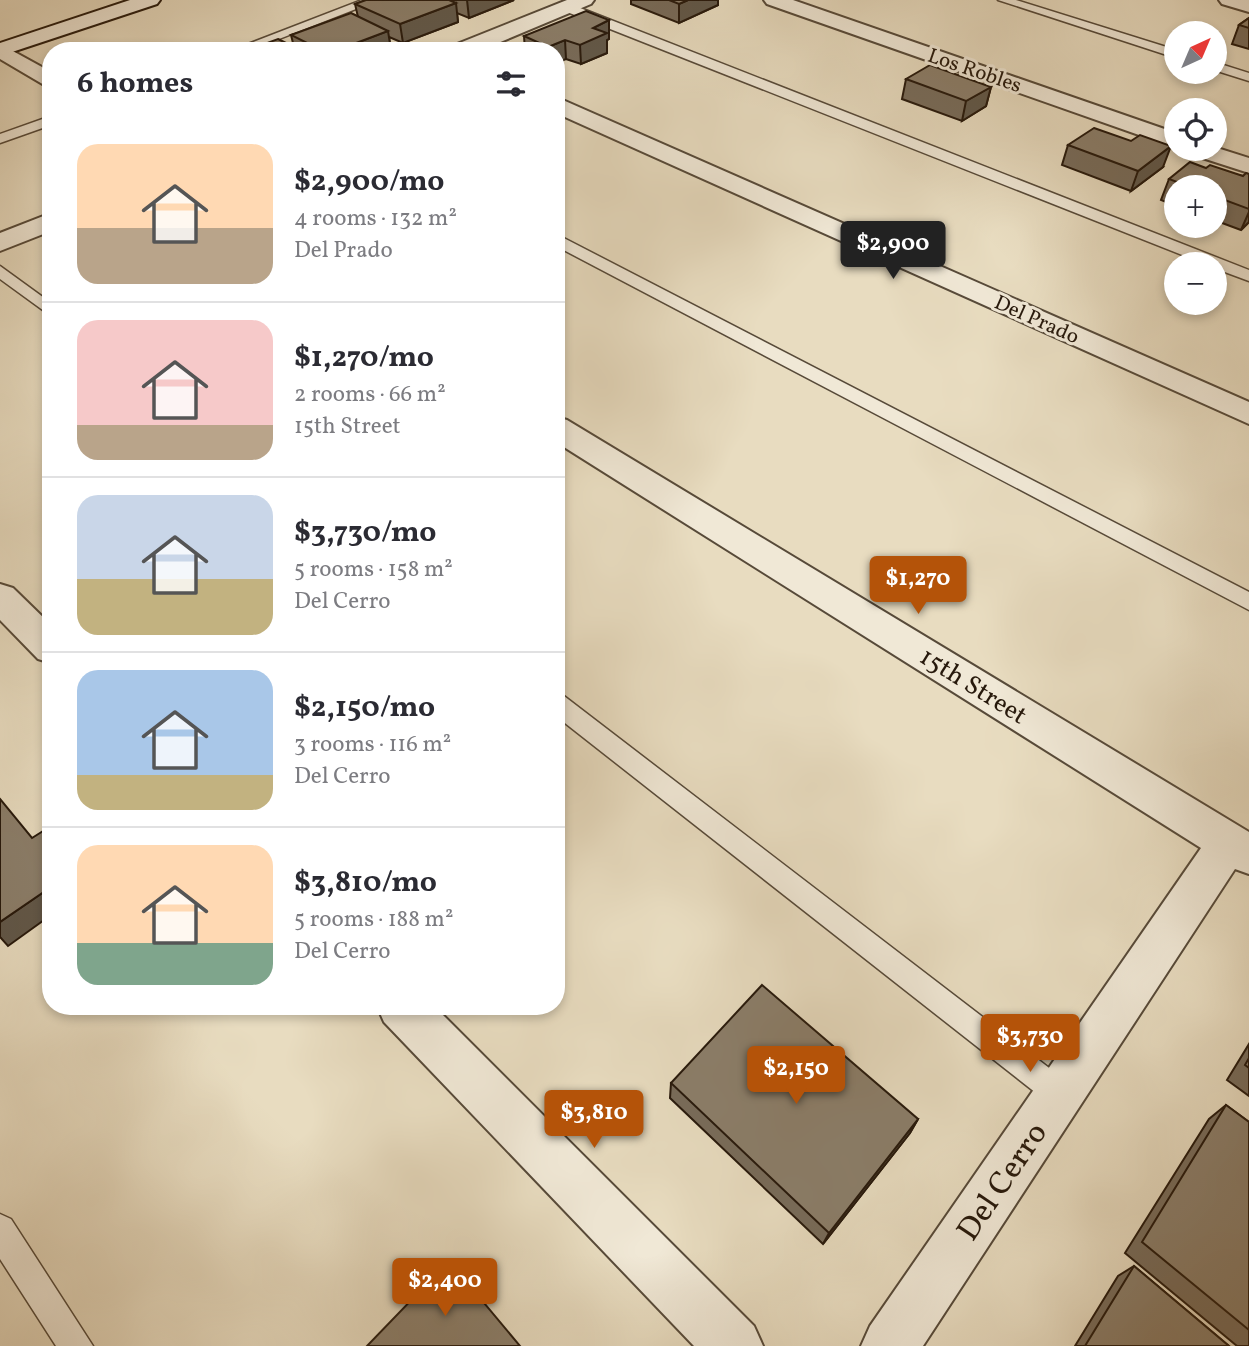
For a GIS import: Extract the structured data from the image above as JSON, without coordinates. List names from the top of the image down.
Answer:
{
  "streets": {
    "street": [
      "Los Robles",
      "Del Prado",
      "15th Street",
      "Del Cerro"
    ]
  },
  "crossings": [
    ["15th Street", "Del Cerro"]
  ],
  "north": "top right",
  "page": {
    "map_buttons": ["+", "−"],
    "heading": "6 homes",
    "list": [
      {
        "name": "$2,900/mo",
        "note": "4 rooms · 132 m² · Del Prado"
      },
      {
        "name": "$1,270/mo",
        "note": "2 rooms · 66 m² · 15th Street"
      },
      {
        "name": "$3,730/mo",
        "note": "5 rooms · 158 m² · Del Cerro"
      },
      {
        "name": "$2,150/mo",
        "note": "3 rooms · 116 m² · Del Cerro"
      },
      {
        "name": "$3,810/mo",
        "note": "5 rooms · 188 m² · Del Cerro"
      }
    ],
    "price": [
      "$2,900",
      "$1,270",
      "$3,730",
      "$2,150",
      "$3,810",
      "$2,400"
    ]
  }
}
